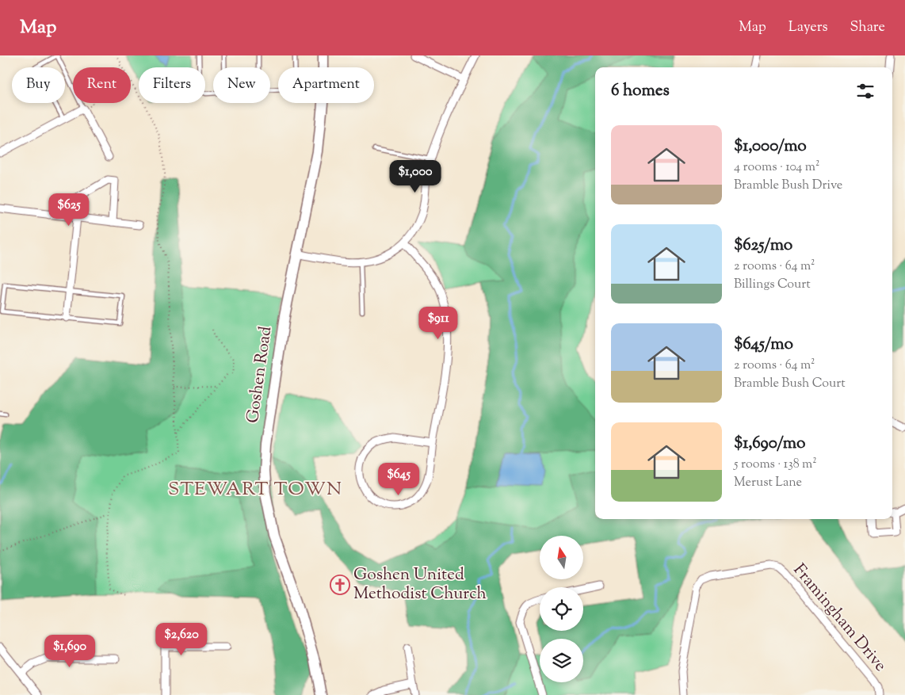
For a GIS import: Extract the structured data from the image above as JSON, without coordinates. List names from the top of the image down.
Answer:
{
  "streets": {
    "street": ["Goshen Road", "Framingham Drive"]
  },
  "districts": ["STEWART TOWN"],
  "places": {
    "church": ["Goshen United Methodist Church"]
  },
  "north": "top",
  "page": {
    "header": "Map",
    "nav": ["Map", "Layers", "Share"],
    "chip": [
      "Buy",
      "Rent",
      "Filters",
      "New",
      "Apartment"
    ],
    "heading": "6 homes",
    "list": [
      {
        "name": "$1,000/mo",
        "note": "4 rooms · 104 m² · Bramble Bush Drive"
      },
      {
        "name": "$625/mo",
        "note": "2 rooms · 64 m² · Billings Court"
      },
      {
        "name": "$645/mo",
        "note": "2 rooms · 64 m² · Bramble Bush Court"
      },
      {
        "name": "$1,690/mo",
        "note": "5 rooms · 138 m² · Merust Lane"
      }
    ],
    "price": [
      "$1,000",
      "$625",
      "$911",
      "$645",
      "$2,620",
      "$1,690"
    ]
  }
}
